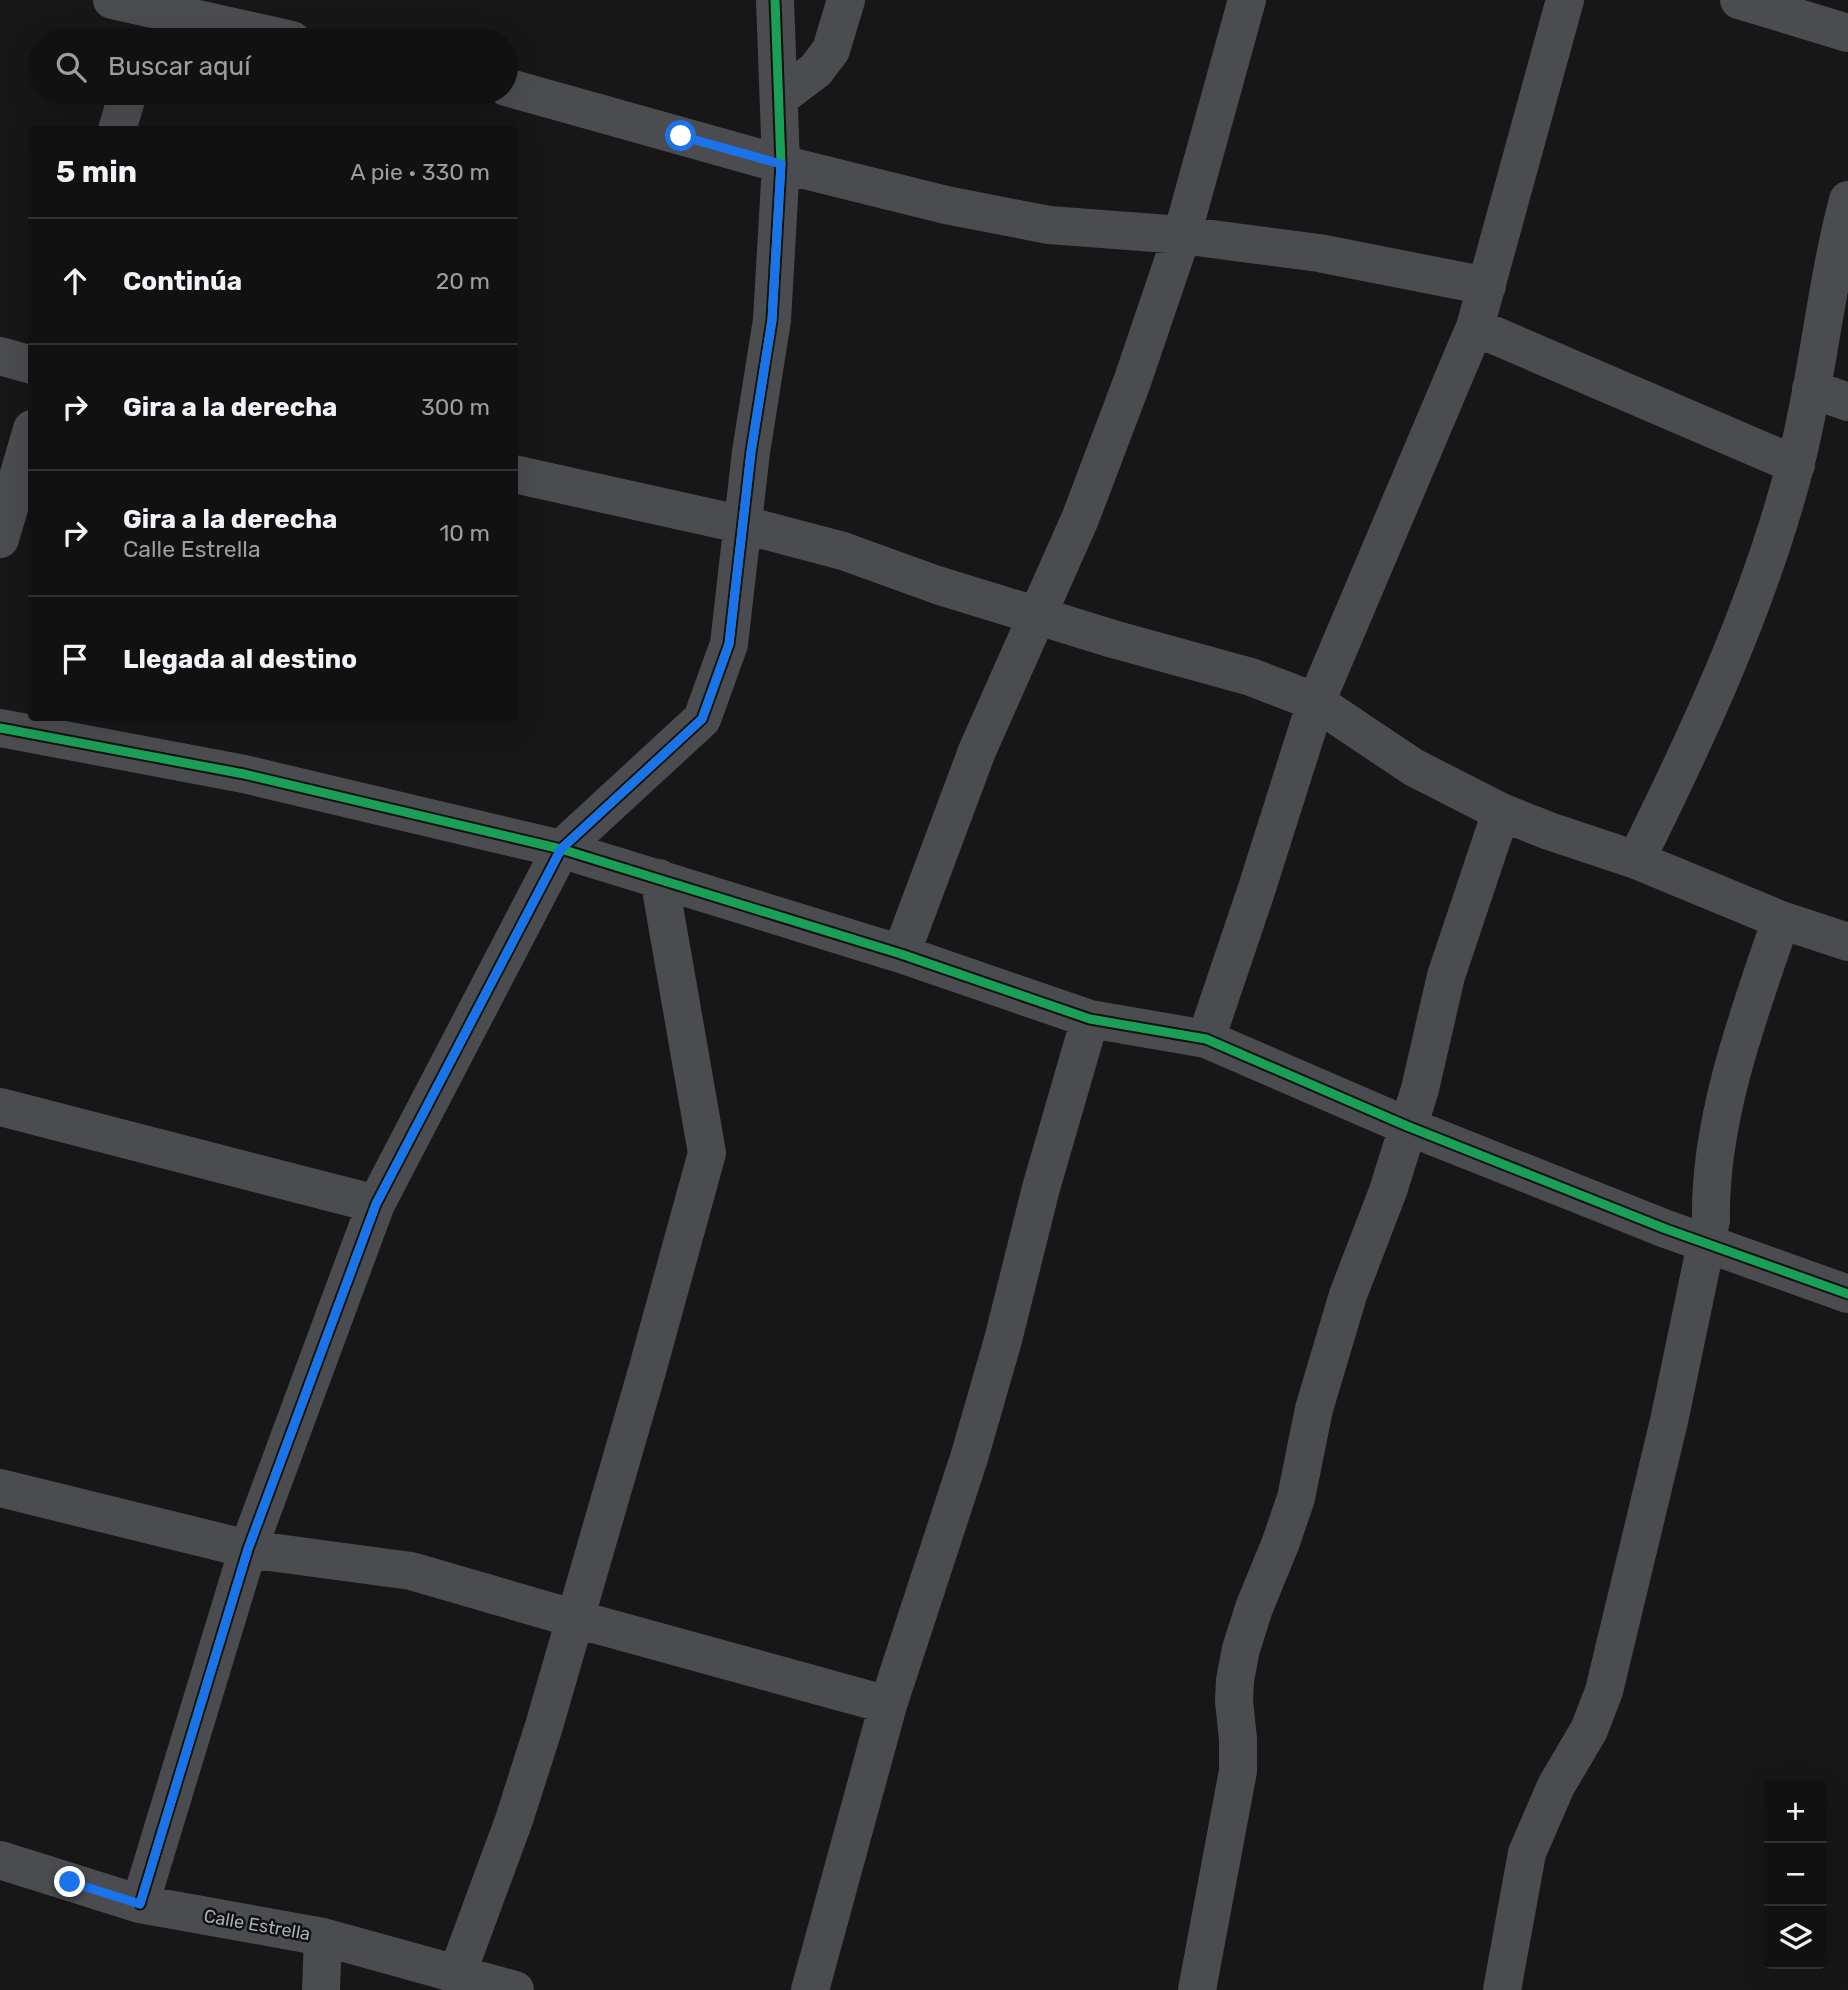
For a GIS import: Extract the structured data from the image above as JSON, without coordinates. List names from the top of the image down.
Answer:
{
  "streets": {
    "street": ["Calle Estrella"]
  },
  "page": {
    "search": "Buscar aquí",
    "heading": ["5 min", "A pie · 330 m"],
    "list": [
      ["Continúa", "20 m"],
      ["Gira a la derecha", "300 m"],
      ["Gira a la derecha", "Calle Estrella", "10 m"],
      "Llegada al destino"
    ],
    "map_buttons": ["+", "−"]
  }
}
